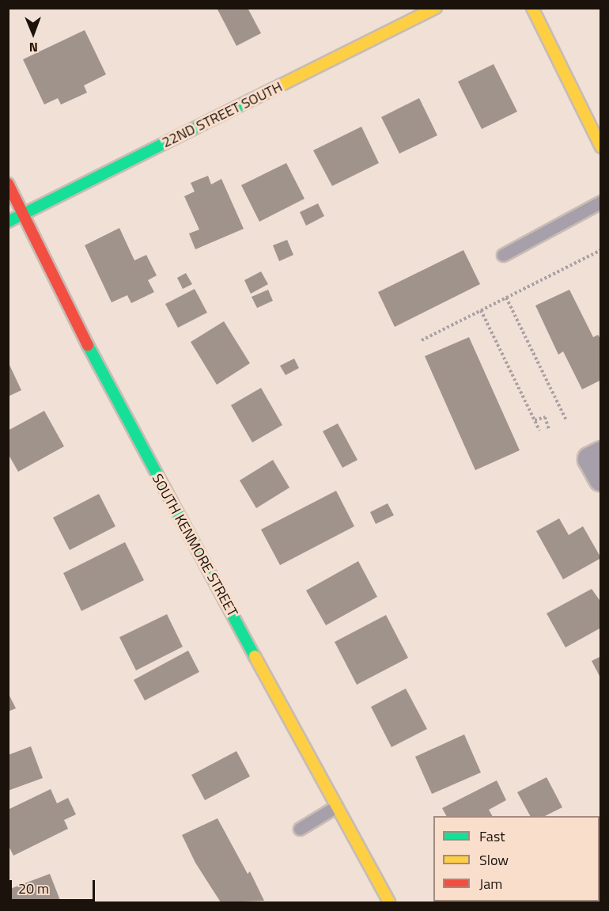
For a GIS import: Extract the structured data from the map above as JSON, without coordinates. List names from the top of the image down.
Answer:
{
  "streets": {
    "street": ["22ND STREET SOUTH", "SOUTH KENMORE STREET"]
  },
  "crossings": [
    ["22ND STREET SOUTH", "SOUTH KENMORE STREET"]
  ],
  "legend": ["Fast", "Slow", "Jam"],
  "scale_bar": "20 m",
  "north": "bottom"
}
